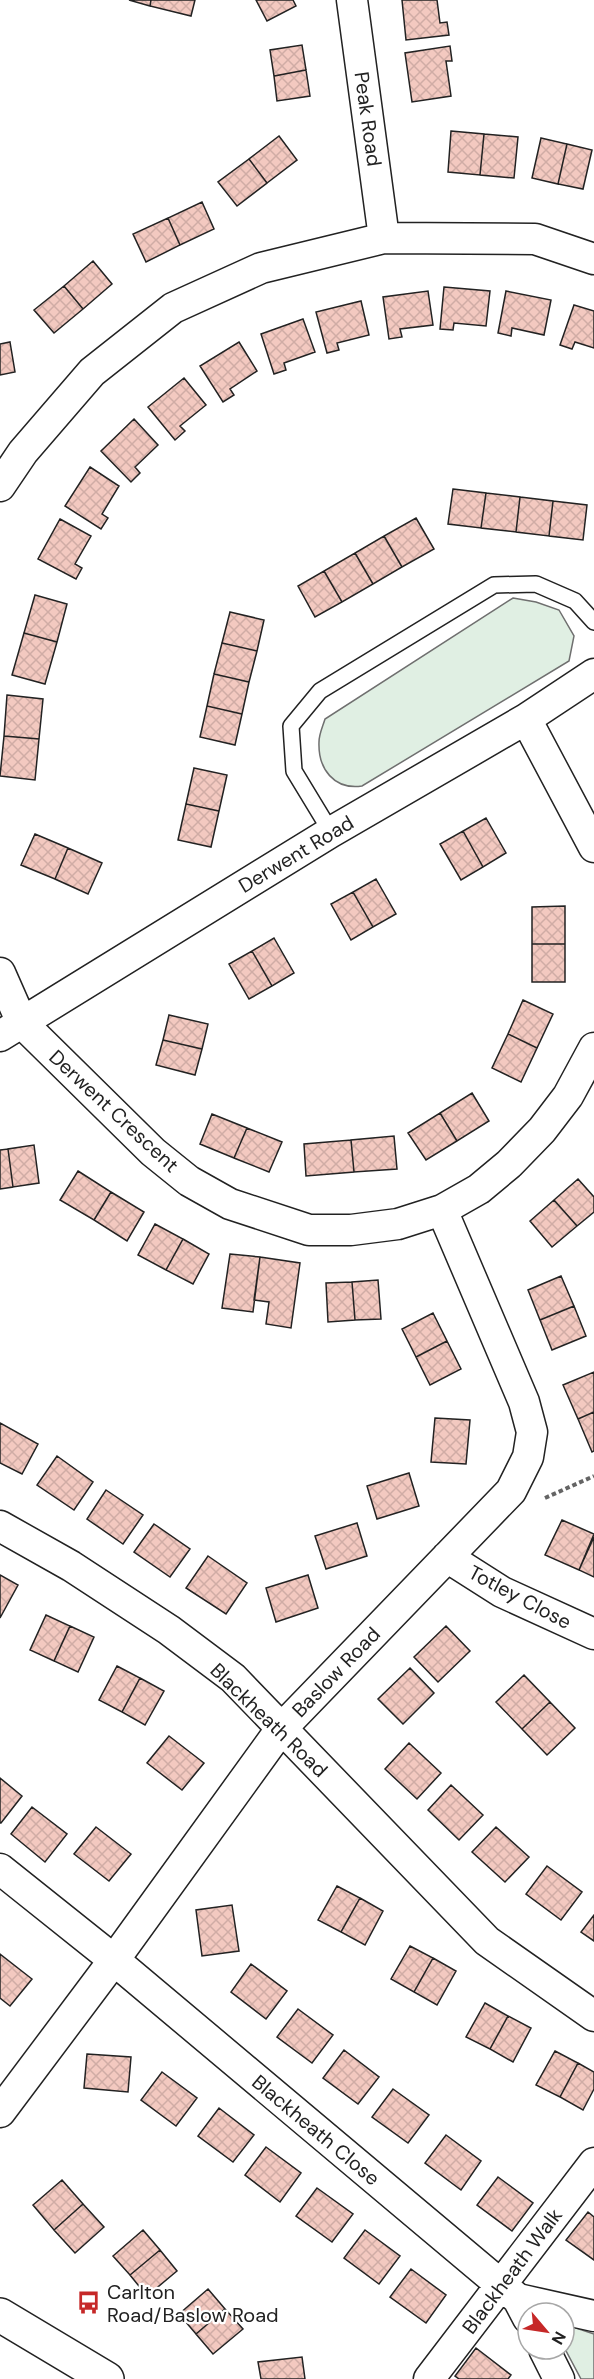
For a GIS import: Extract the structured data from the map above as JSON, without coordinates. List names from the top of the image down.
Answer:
{
  "streets": {
    "street": [
      "Peak Road",
      "Derwent Road",
      "Derwent Crescent",
      "Totley Close",
      "Baslow Road",
      "Blackheath Road",
      "Blackheath Close",
      "Blackheath Walk"
    ]
  },
  "crossings": [
    ["Derwent Road", "Derwent Crescent"],
    ["Derwent Crescent", "Baslow Road"],
    ["Totley Close", "Baslow Road"],
    ["Baslow Road", "Blackheath Road"],
    ["Baslow Road", "Blackheath Close"],
    ["Blackheath Close", "Blackheath Walk"]
  ],
  "places": {
    "bus stop": ["Carlton Road/Baslow Road"]
  },
  "north": "bottom right"
}
